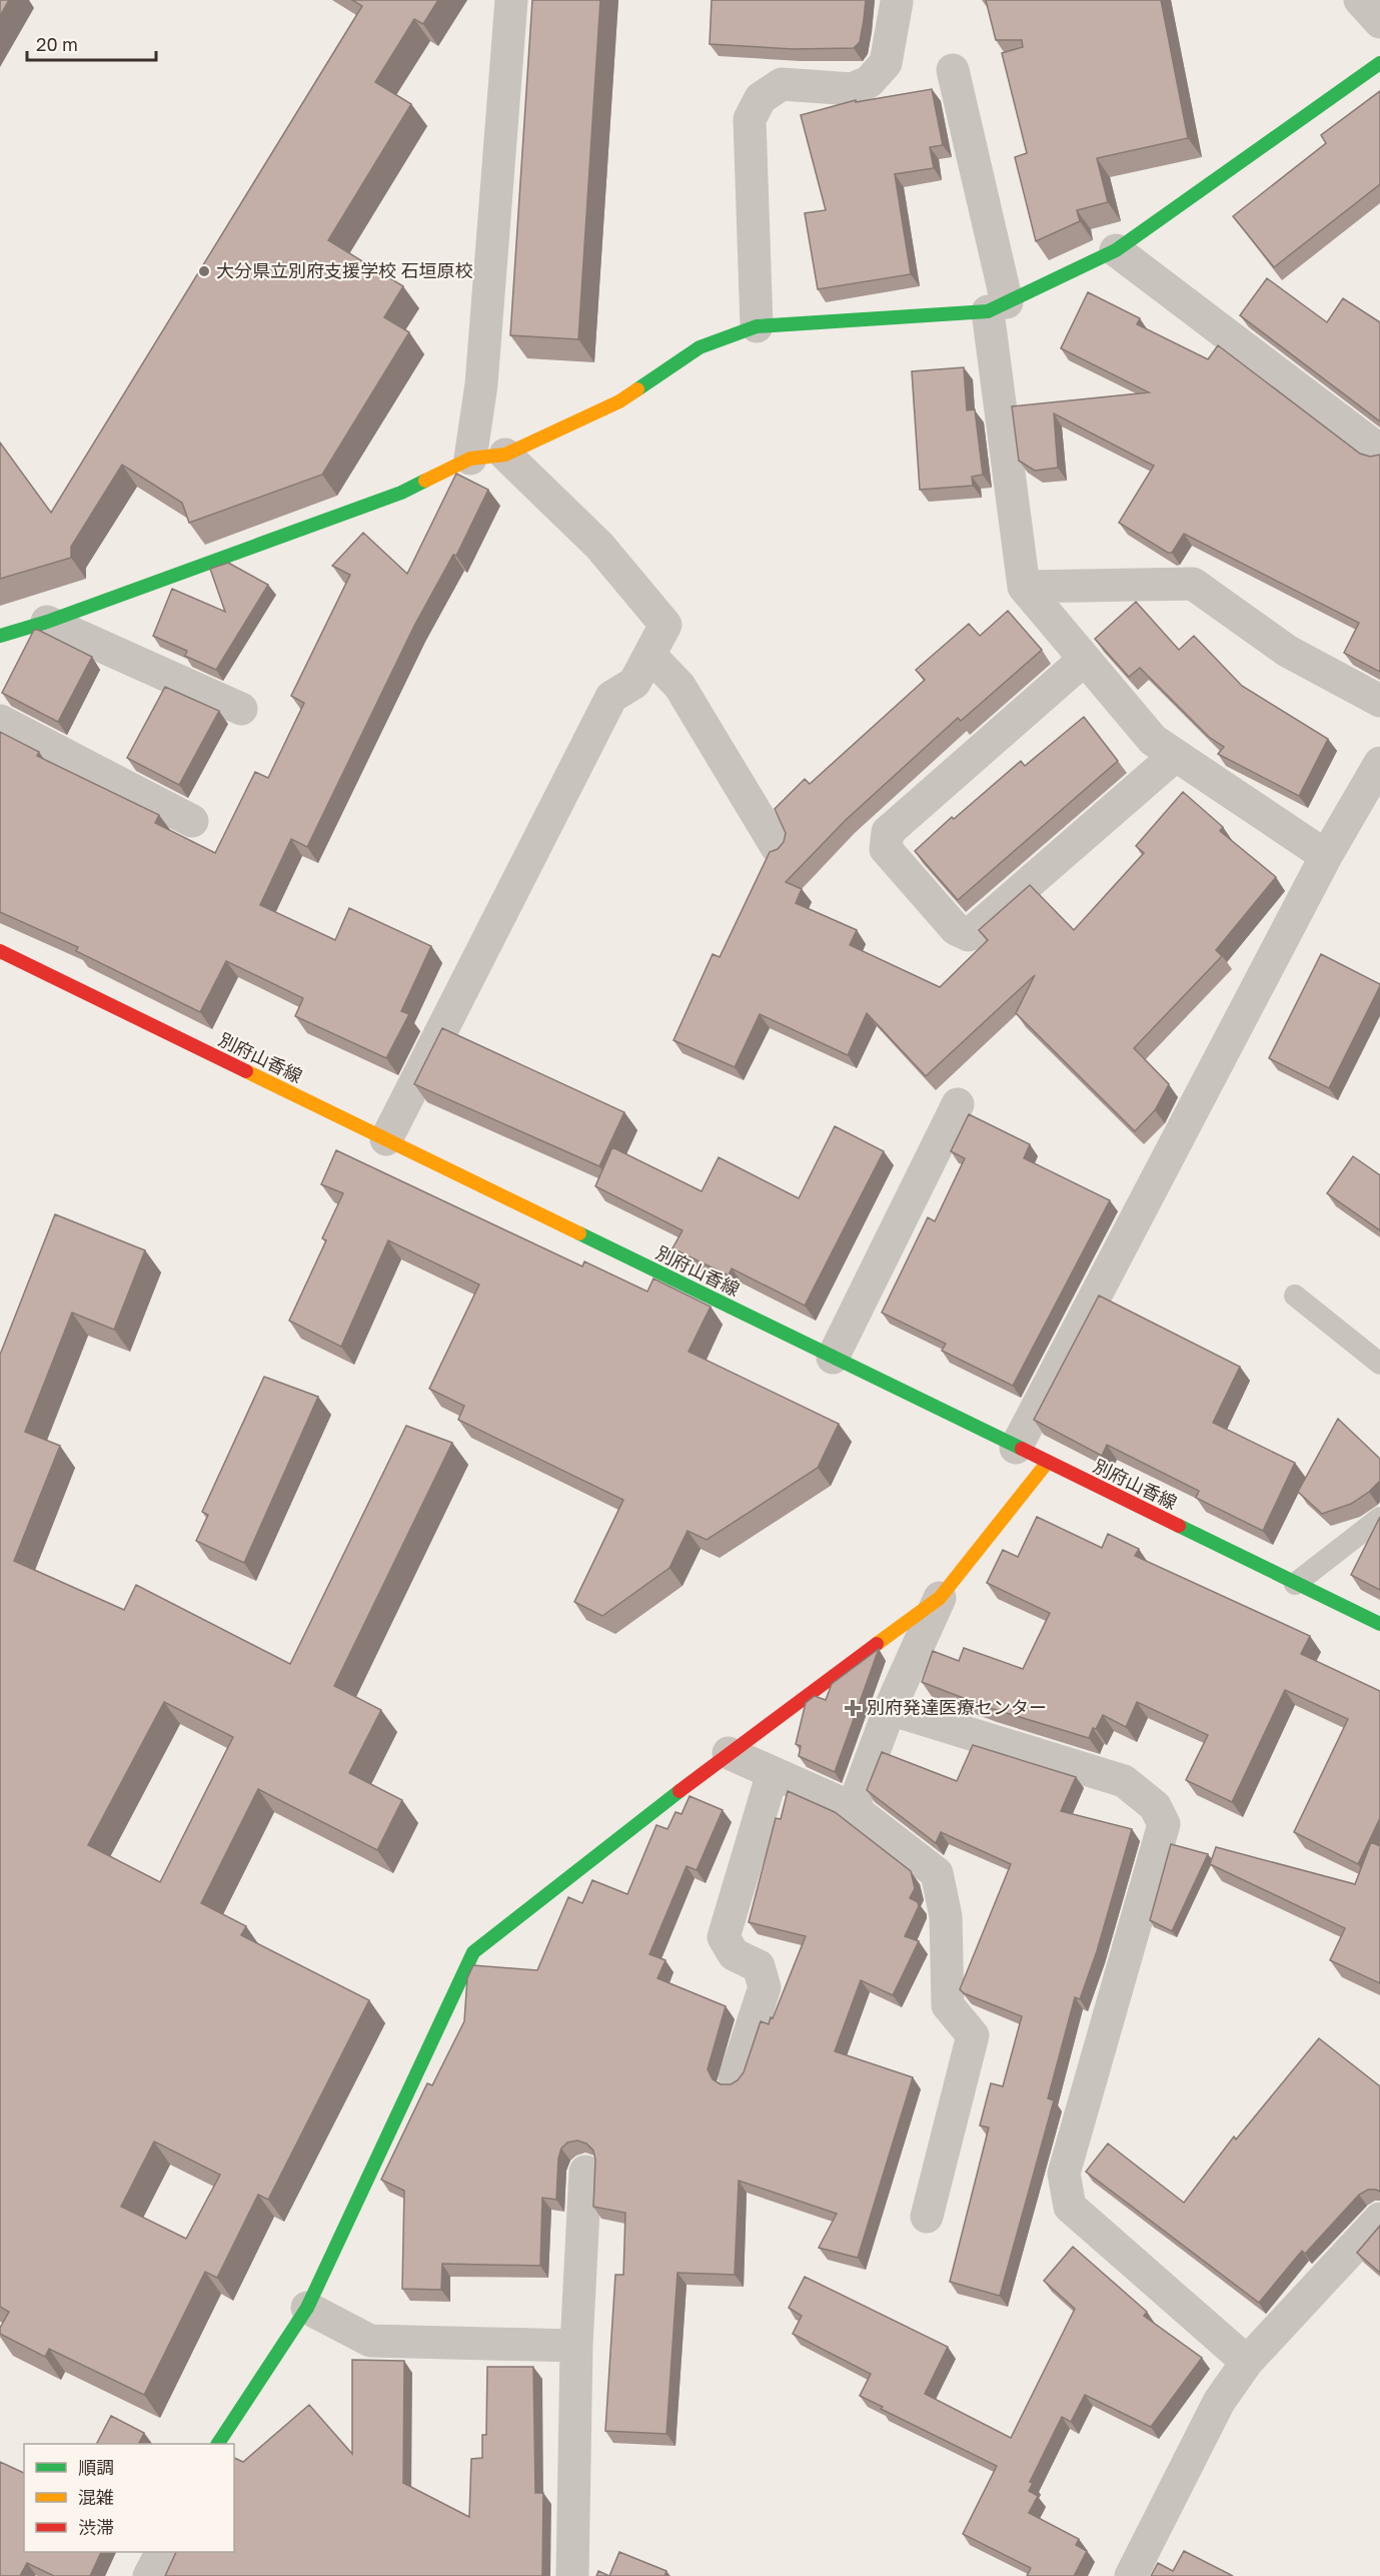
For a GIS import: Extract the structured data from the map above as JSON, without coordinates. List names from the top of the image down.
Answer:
{
  "streets": {
    "street": ["別府山香線"]
  },
  "places": {
    "other": ["大分県立別府支援学校 石垣原校"],
    "health": ["別府発達医療センター"]
  },
  "legend": ["順調", "混雑", "渋滞"],
  "scale_bar": "20 m"
}
